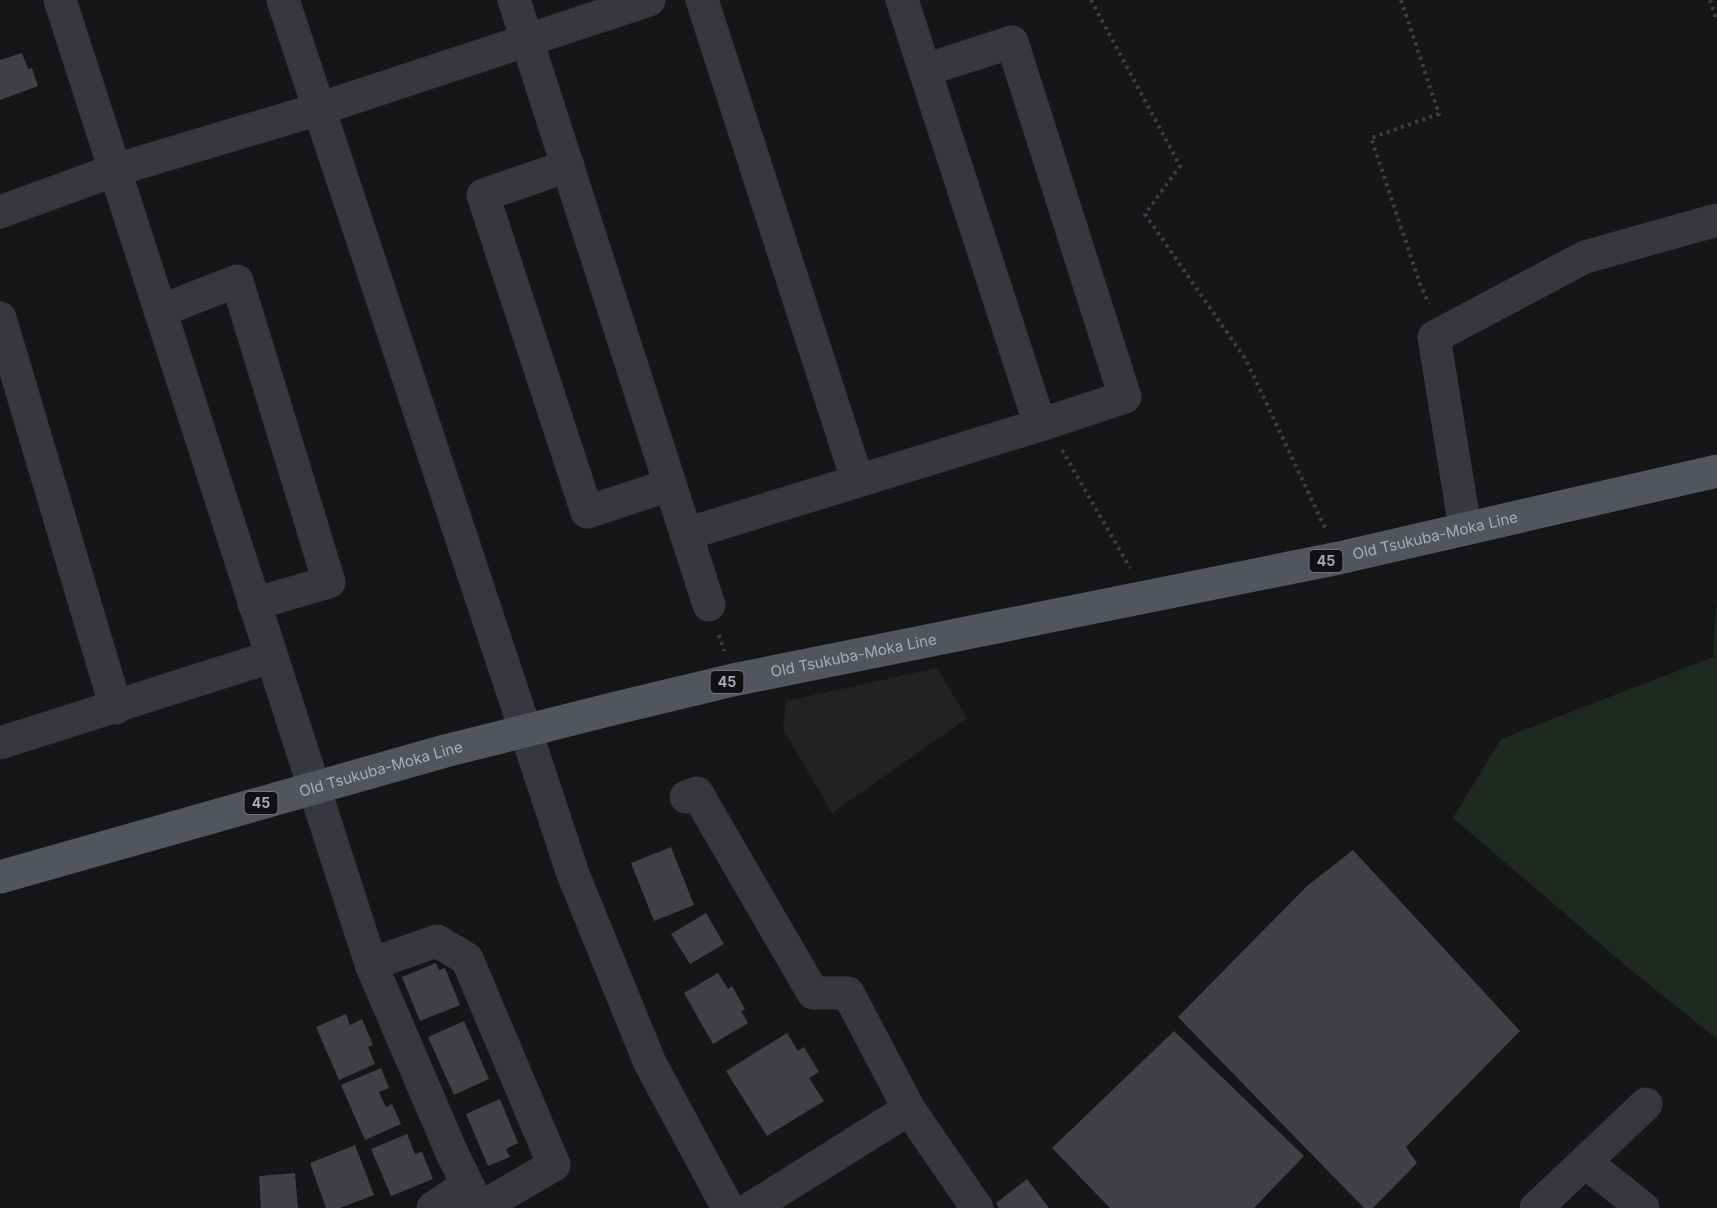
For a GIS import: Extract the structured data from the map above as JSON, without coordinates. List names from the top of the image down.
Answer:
{
  "streets": {
    "main road": ["Old Tsukuba-Moka Line", "45"]
  }
}
